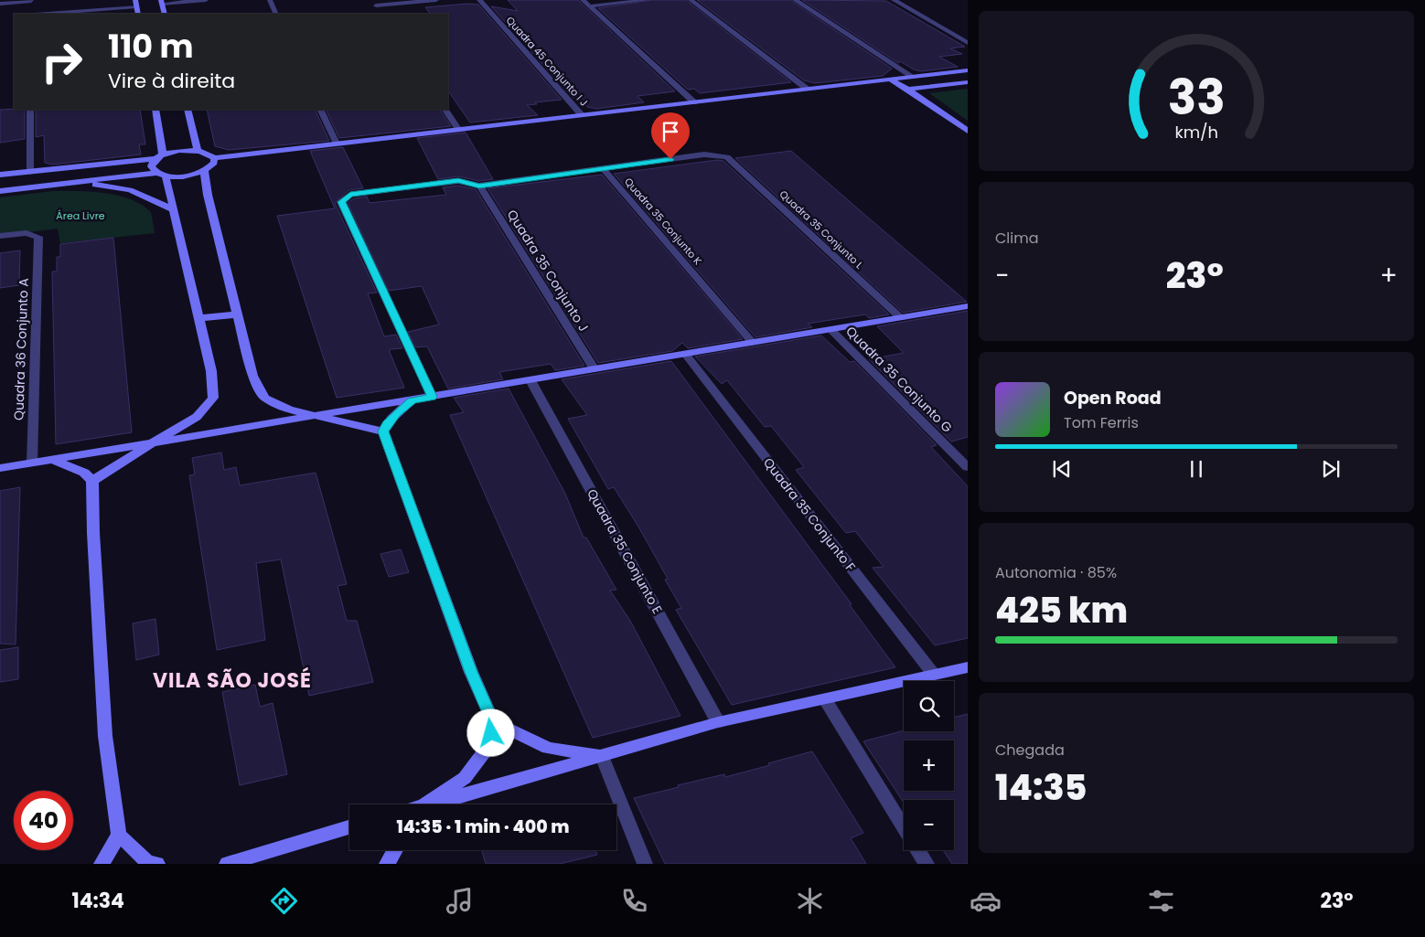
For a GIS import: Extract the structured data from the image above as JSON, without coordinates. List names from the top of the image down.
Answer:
{
  "streets": {
    "street": [
      "Quadra 45 Conjunto I J",
      "Quadra 35 Conjunto K",
      "Quadra 35 Conjunto L",
      "Quadra 35 Conjunto J",
      "Quadra 36 Conjunto A",
      "Quadra 35 Conjunto G",
      "Quadra 35 Conjunto F",
      "Quadra 35 Conjunto E"
    ]
  },
  "crossings": [
    ["Quadra 35 Conjunto K", "Quadra 35 Conjunto L"]
  ],
  "districts": ["VILA SÃO JOSÉ"],
  "parks": ["Área Livre"],
  "page": {
    "turn": ["110 m", "Vire à direita"],
    "tile": [
      "Clima",
      ["Autonomia · 85%", "425 km"],
      ["Chegada", "14:35"]
    ],
    "heat": ["−", "23°", "+"],
    "song": ["Open Road", "Tom Ferris"],
    "map_buttons": ["+", "−"],
    "limit": "40",
    "trip": "14:35 · 1 min · 400 m",
    "tabs": ["14:34", "23°"],
    "gauge": ["33", "km/h"]
  }
}
